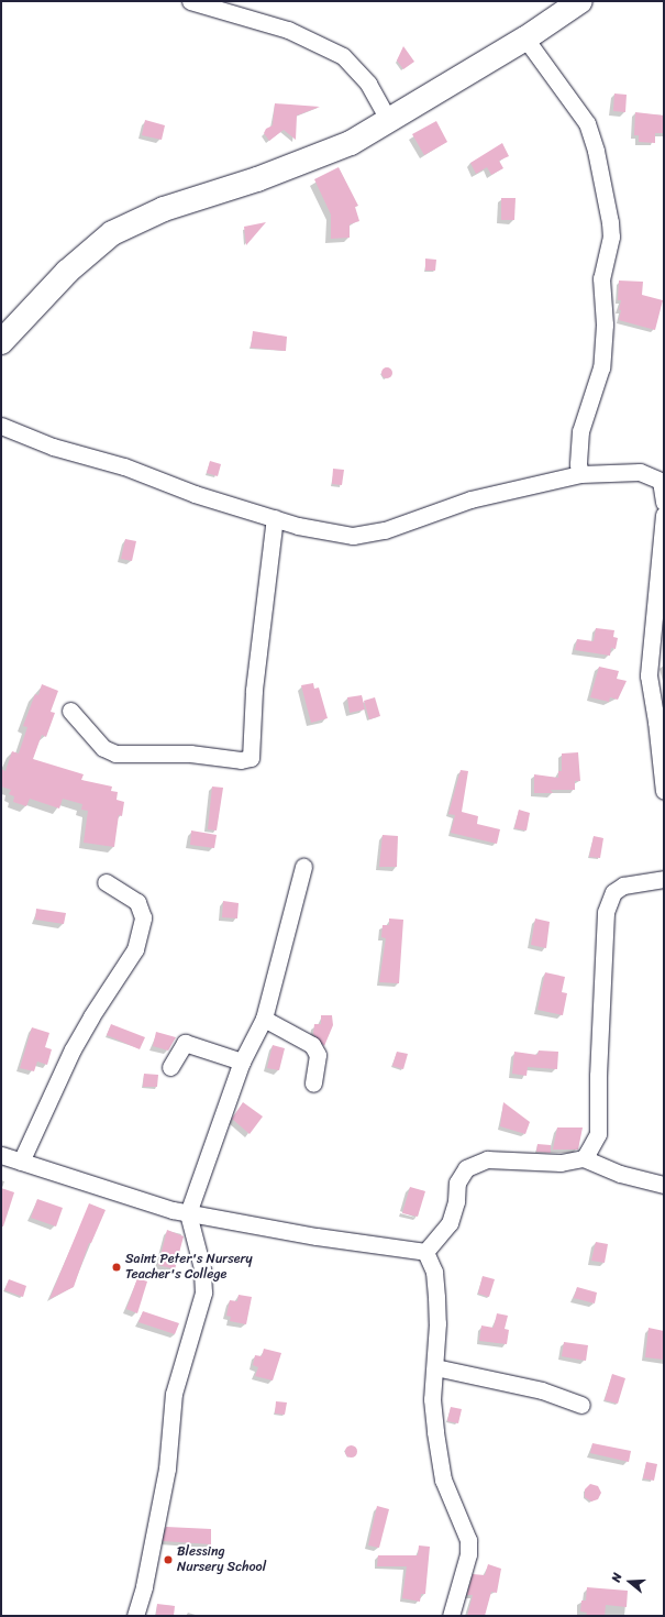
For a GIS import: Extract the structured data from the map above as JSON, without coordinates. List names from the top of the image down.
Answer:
{
  "places": ["Saint Peter's Nursery Teacher's College", "Blessing Nursery School"],
  "north": "left"
}
